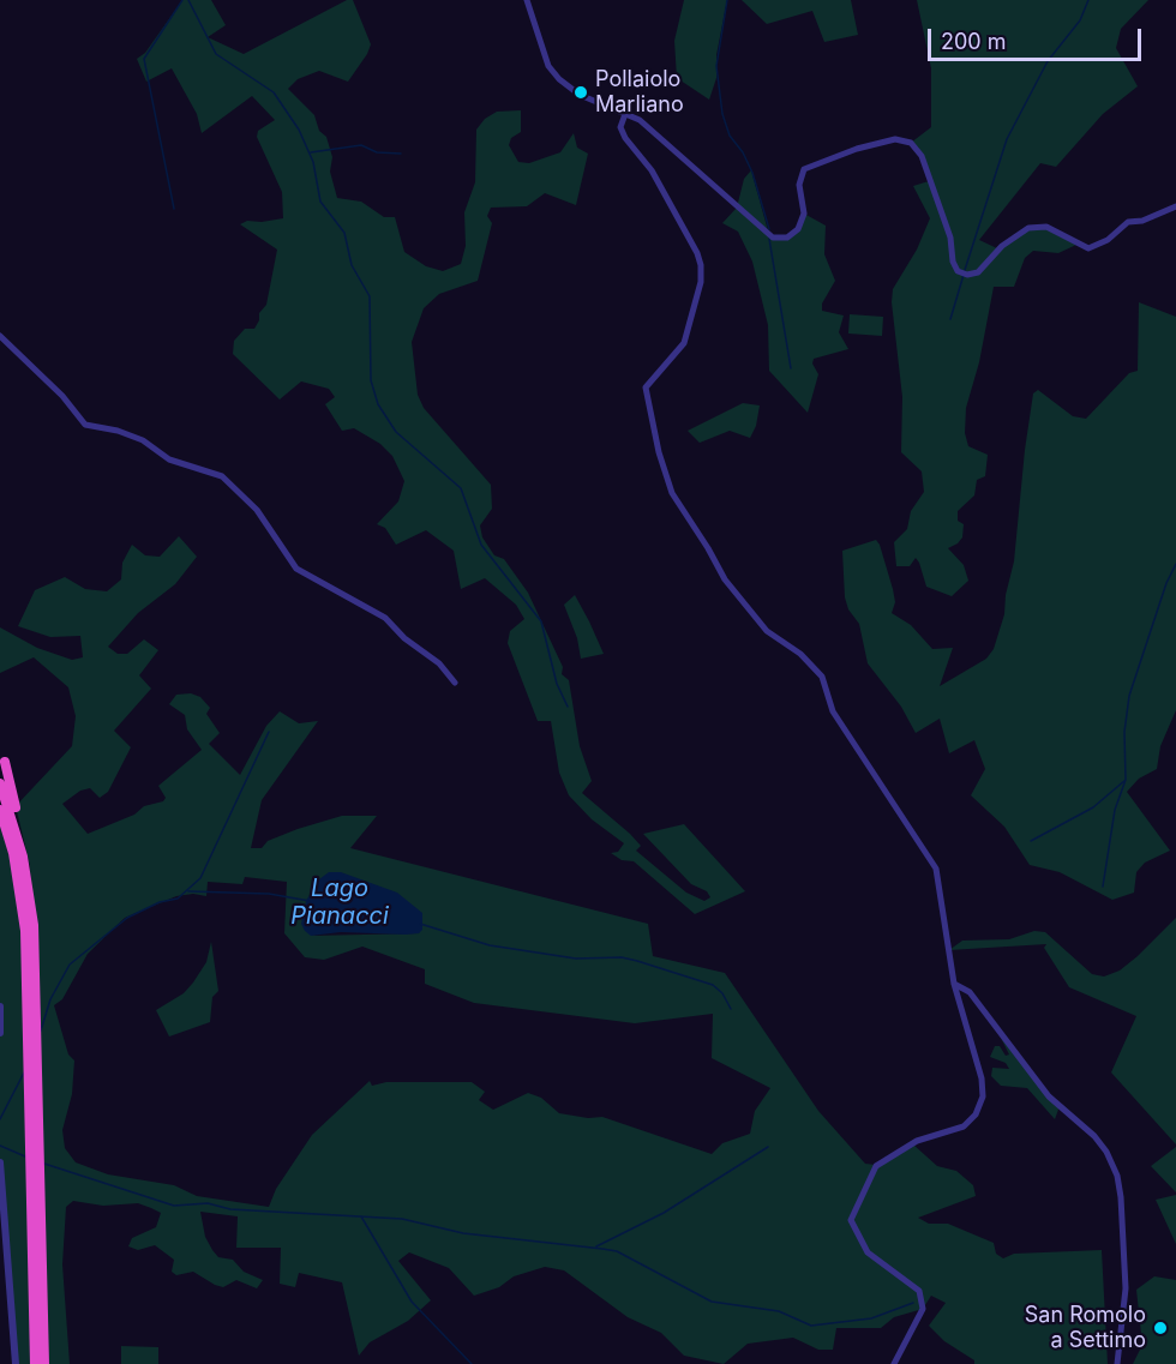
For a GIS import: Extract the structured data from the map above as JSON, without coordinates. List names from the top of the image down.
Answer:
{
  "water": ["Lago Pianacci"],
  "places": ["Pollaiolo Marliano", "San Romolo a Settimo"],
  "scale_bar": "200 m"
}
